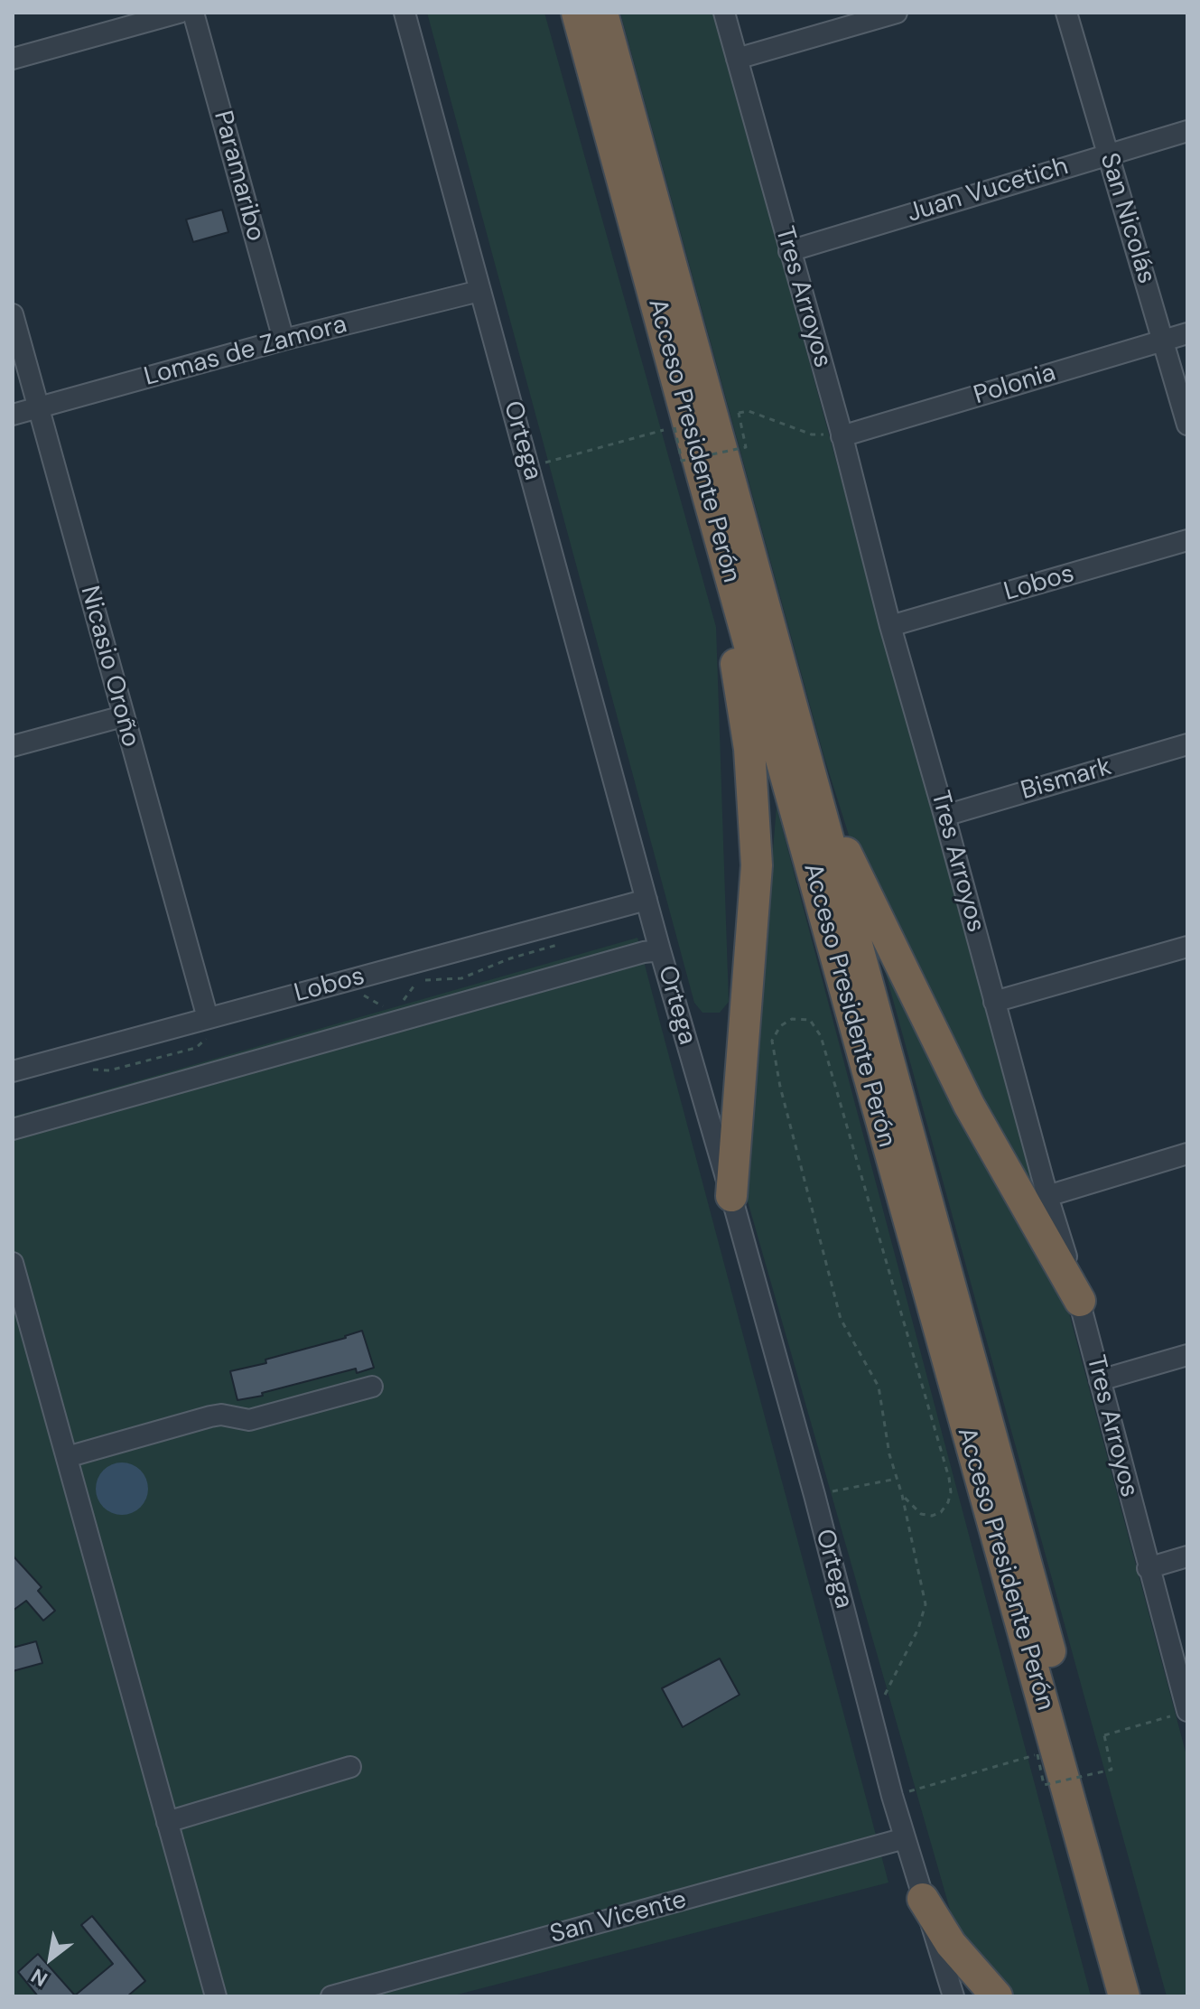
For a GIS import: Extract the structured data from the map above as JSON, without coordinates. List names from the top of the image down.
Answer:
{
  "streets": {
    "highway": ["Acceso Presidente Perón"],
    "street": [
      "Paramaribo",
      "Juan Vucetich",
      "San Nicolás",
      "Tres Arroyos",
      "Lomas de Zamora",
      "Polonia",
      "Ortega",
      "Lobos",
      "Nicasio Oroño",
      "Bismark",
      "San Vicente"
    ]
  },
  "crossings": [
    ["Paramaribo", "Lomas de Zamora"],
    ["Juan Vucetich", "San Nicolás"],
    ["Juan Vucetich", "Tres Arroyos"],
    ["San Nicolás", "Polonia"],
    ["Tres Arroyos", "Polonia"],
    ["Tres Arroyos", "Lobos"],
    ["Tres Arroyos", "Bismark"],
    ["Lomas de Zamora", "Ortega"],
    ["Lomas de Zamora", "Nicasio Oroño"],
    ["Ortega", "Lobos"],
    ["Ortega", "San Vicente"],
    ["Lobos", "Nicasio Oroño"]
  ],
  "north": "bottom left"
}
